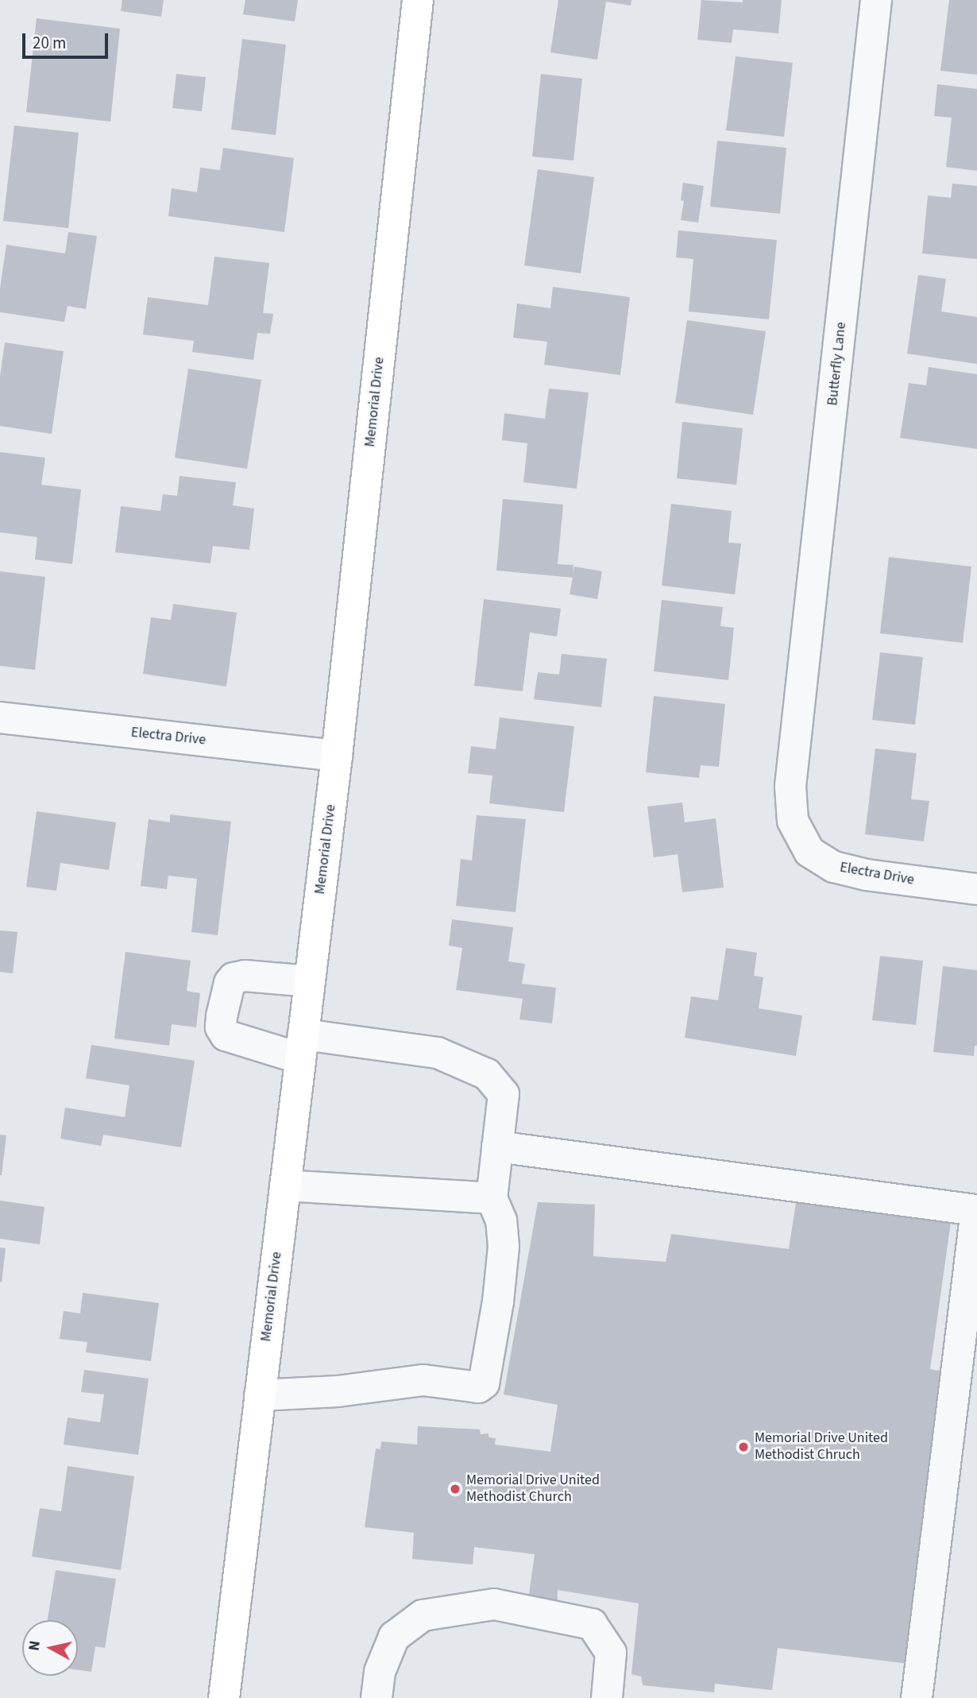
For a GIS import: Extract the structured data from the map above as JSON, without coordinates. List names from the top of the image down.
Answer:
{
  "streets": {
    "main road": ["Memorial Drive"],
    "street": ["Butterfly Lane", "Electra Drive"]
  },
  "crossings": [
    ["Butterfly Lane", "Electra Drive"],
    ["Memorial Drive", "Electra Drive"]
  ],
  "places": ["Memorial Drive United Methodist Chruch", "Memorial Drive United Methodist Church"],
  "scale_bar": "20 m",
  "north": "left"
}
